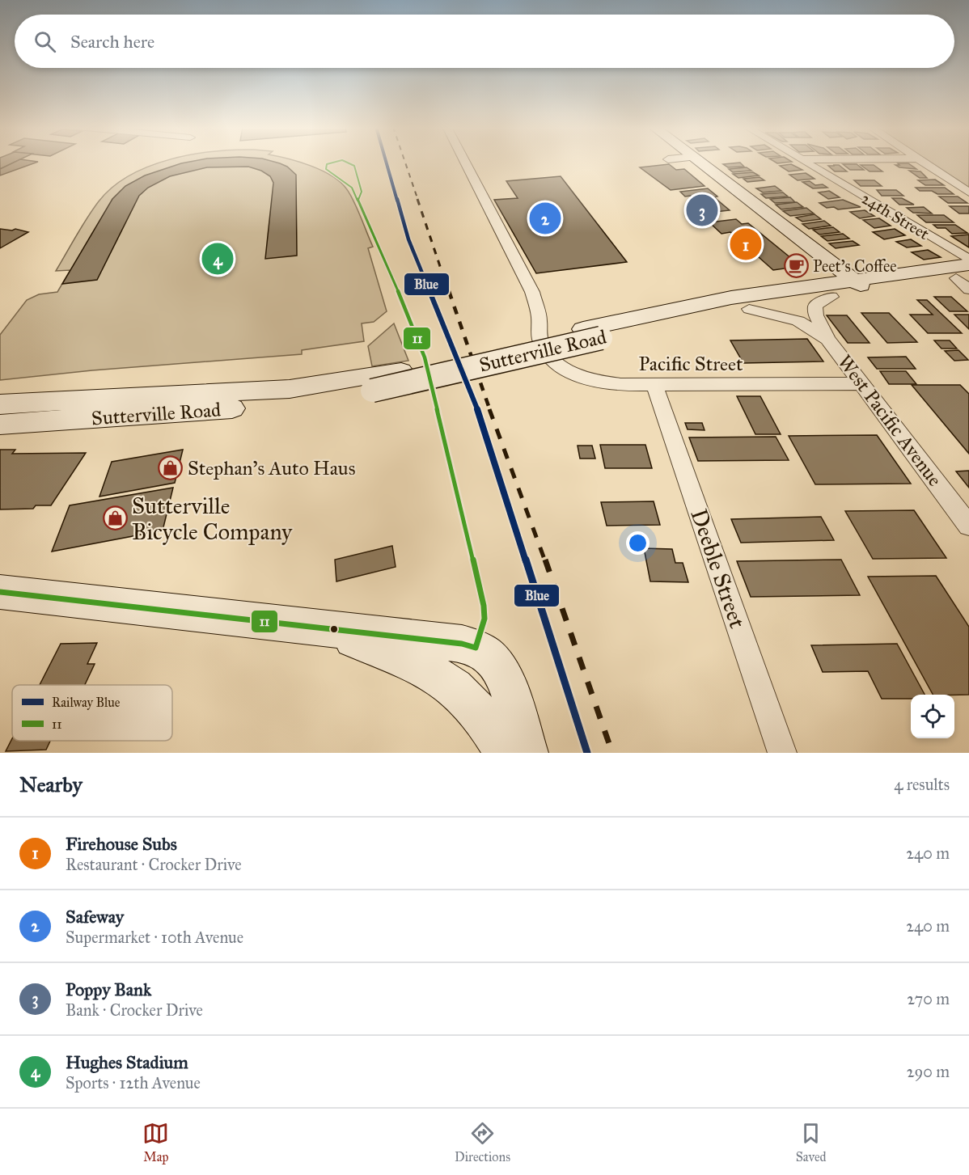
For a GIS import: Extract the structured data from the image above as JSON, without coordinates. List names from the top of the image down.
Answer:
{
  "streets": {
    "main road": ["Sutterville Road"],
    "street": [
      "24th Street",
      "Pacific Street",
      "West Pacific Avenue",
      "Deeble Street"
    ]
  },
  "crossings": [
    ["Sutterville Road", "West Pacific Avenue"],
    ["Pacific Street", "West Pacific Avenue"],
    ["Pacific Street", "Deeble Street"]
  ],
  "places": {
    "cafe": ["Peet's Coffee"],
    "shop": ["Stephan's Auto Haus", "Sutterville Bicycle Company"]
  },
  "lines": ["rail line Blue", "transit line 11"],
  "legend": ["Railway Blue", "11"],
  "page": {
    "search": "Search here",
    "pins": [
      "3",
      "2",
      "1",
      "4"
    ],
    "heading": ["Nearby", "4 results"],
    "list": [
      {
        "mark": "1",
        "name": "Firehouse Subs",
        "note": "Restaurant · Crocker Drive",
        "value": "240 m"
      },
      {
        "mark": "2",
        "name": "Safeway",
        "note": "Supermarket · 10th Avenue",
        "value": "240 m"
      },
      {
        "mark": "3",
        "name": "Poppy Bank",
        "note": "Bank · Crocker Drive",
        "value": "270 m"
      },
      {
        "mark": "4",
        "name": "Hughes Stadium",
        "note": "Sports · 12th Avenue",
        "value": "290 m"
      }
    ],
    "nav": ["Map", "Directions", "Saved"]
  }
}
